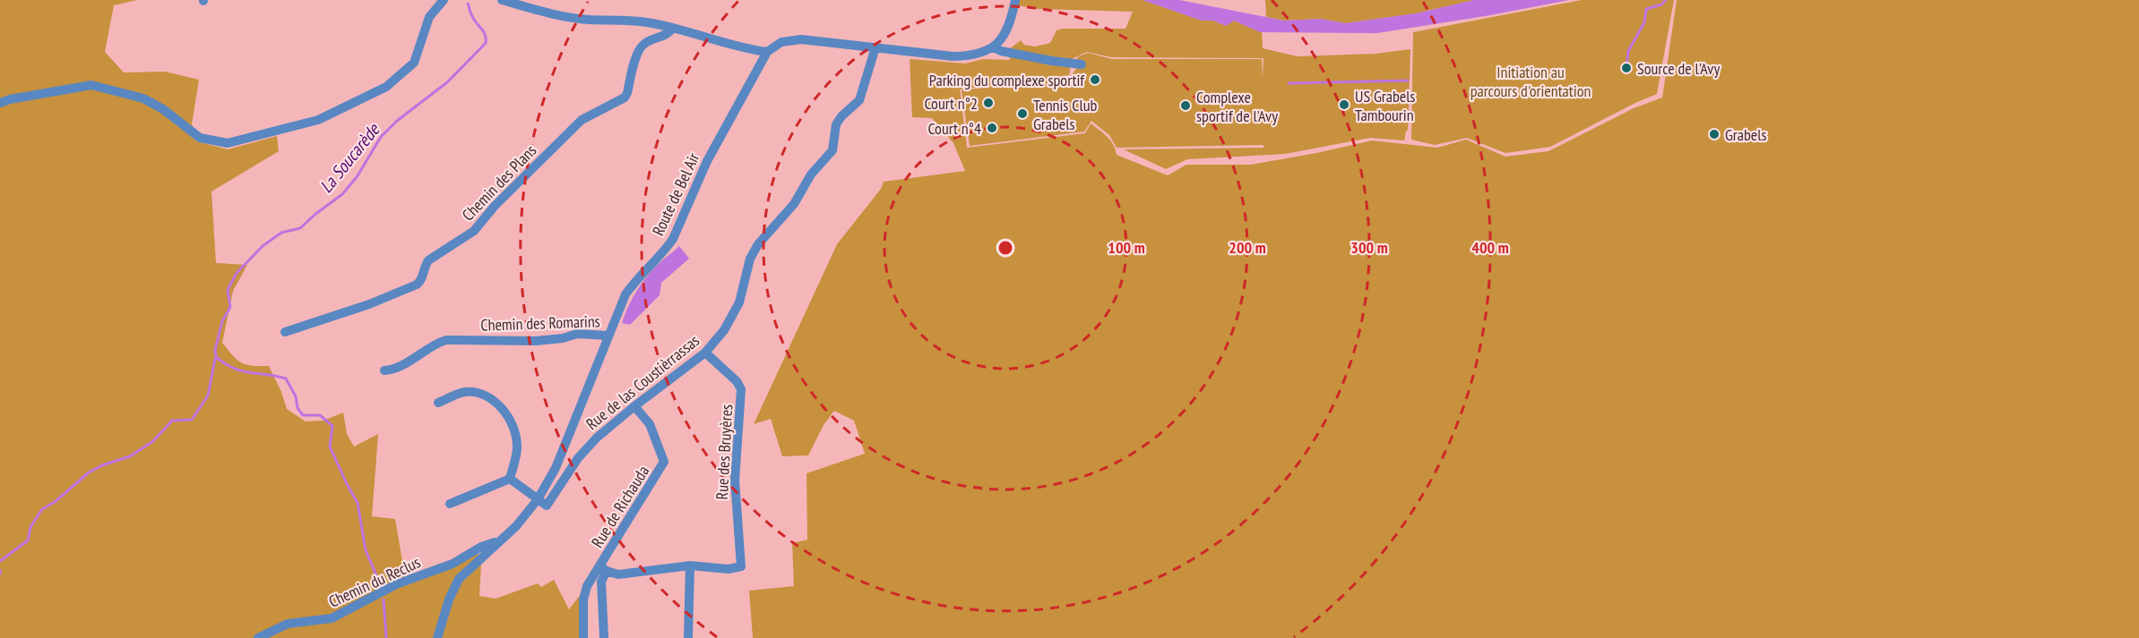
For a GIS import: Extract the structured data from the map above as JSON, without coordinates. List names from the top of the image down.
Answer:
{
  "streets": {
    "street": [
      "Chemin des Plans",
      "Route de Bel Air",
      "Chemin des Romarins",
      "Rue de las Coustièrrassas",
      "Rue des Bruyères",
      "Rue de Richauda",
      "Chemin du Reclus"
    ]
  },
  "crossings": [
    ["Route de Bel Air", "Chemin des Romarins"],
    ["Route de Bel Air", "Rue de las Coustièrrassas"],
    ["Route de Bel Air", "Chemin du Reclus"],
    ["Rue de las Coustièrrassas", "Rue des Bruyères"],
    ["Rue de las Coustièrrassas", "Rue de Richauda"],
    ["Rue des Bruyères", "Rue de Richauda"]
  ],
  "water": ["La Soucarède"],
  "parks": ["Initiation au parcours d'orientation"],
  "places": [
    "Source de l'Avy",
    "Parking du complexe sportif",
    "Court n°2",
    "US Grabels Tambourin",
    "Complexe sportif de l'Avy",
    "Tennis Club Grabels",
    "Court n°4",
    "Grabels"
  ],
  "rings": [
    "100 m",
    "200 m",
    "300 m",
    "400 m"
  ]
}
